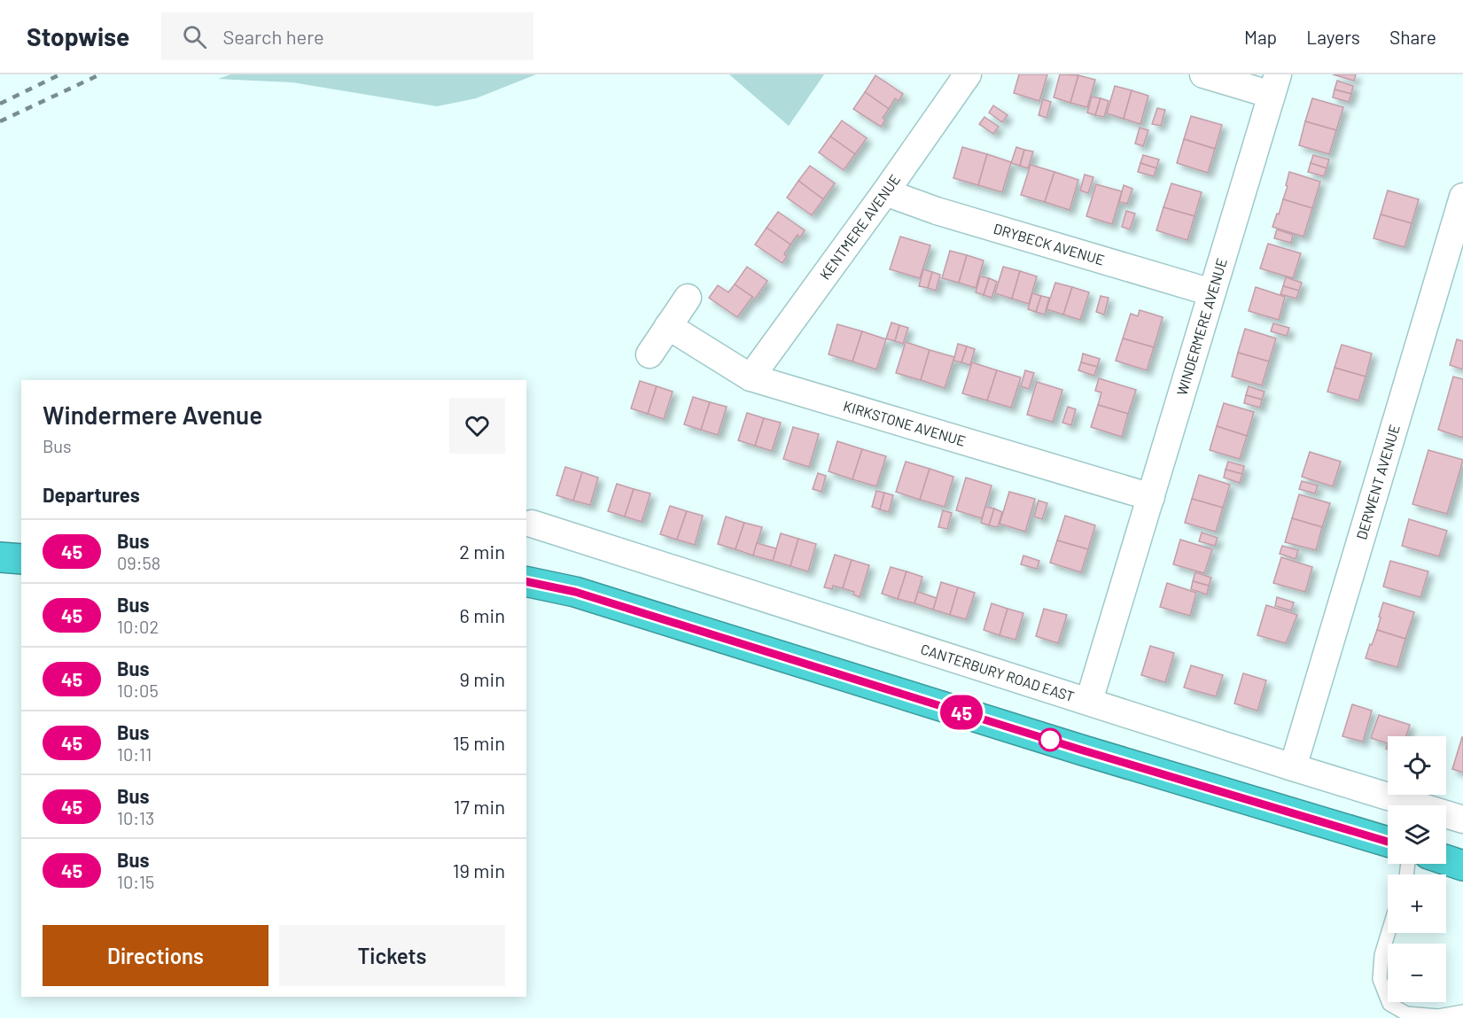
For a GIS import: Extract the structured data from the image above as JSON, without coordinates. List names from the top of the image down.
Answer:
{
  "streets": {
    "street": [
      "KENTMERE AVENUE",
      "DRYBECK AVENUE",
      "WINDERMERE AVENUE",
      "KIRKSTONE AVENUE",
      "DERWENT AVENUE",
      "CANTERBURY ROAD EAST"
    ]
  },
  "crossings": [
    ["KENTMERE AVENUE", "DRYBECK AVENUE"],
    ["KENTMERE AVENUE", "KIRKSTONE AVENUE"],
    ["DRYBECK AVENUE", "WINDERMERE AVENUE"],
    ["WINDERMERE AVENUE", "KIRKSTONE AVENUE"],
    ["WINDERMERE AVENUE", "CANTERBURY ROAD EAST"],
    ["DERWENT AVENUE", "CANTERBURY ROAD EAST"]
  ],
  "lines": ["bus line 45"],
  "page": {
    "header": "Stopwise",
    "search": "Search here",
    "nav": ["Map", "Layers", "Share"],
    "on_map": "45",
    "heading": [
      ["Windermere Avenue", "Bus"],
      "Departures"
    ],
    "list": [
      {
        "mark": "45",
        "name": "Bus",
        "note": "09:58",
        "value": "2 min"
      },
      {
        "mark": "45",
        "name": "Bus",
        "note": "10:02",
        "value": "6 min"
      },
      {
        "mark": "45",
        "name": "Bus",
        "note": "10:05",
        "value": "9 min"
      },
      {
        "mark": "45",
        "name": "Bus",
        "note": "10:11",
        "value": "15 min"
      },
      {
        "mark": "45",
        "name": "Bus",
        "note": "10:13",
        "value": "17 min"
      },
      {
        "mark": "45",
        "name": "Bus",
        "note": "10:15",
        "value": "19 min"
      }
    ],
    "map_buttons": ["+", "−"],
    "buttons": ["Directions", "Tickets"]
  }
}
